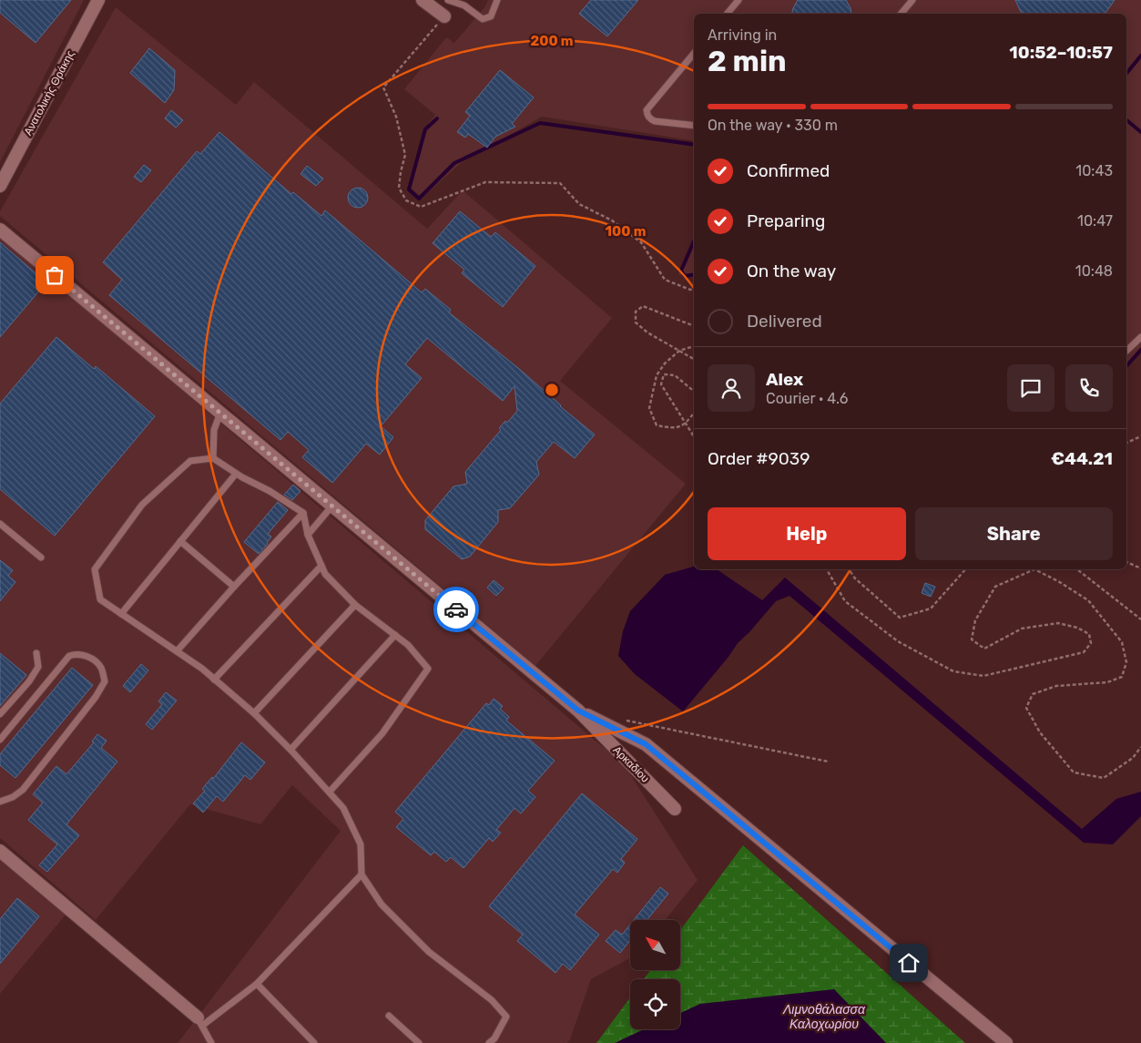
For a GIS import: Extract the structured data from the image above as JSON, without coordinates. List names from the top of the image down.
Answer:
{
  "streets": {
    "street": ["Ανατολικής Θράκης", "Αρκαδίου"]
  },
  "water": ["Λιμνοθάλασσα Καλοχωρίου"],
  "north": "top left",
  "page": {
    "heading": ["2 min", "Arriving in", "10:52–10:57"],
    "panel": [
      "Alex",
      "Courier · 4.6",
      "Order #9039",
      "€44.21"
    ],
    "bar": "On the way · 330 m",
    "list": [
      ["Confirmed", "10:43"],
      ["Preparing", "10:47"],
      ["On the way", "10:48"],
      "Delivered"
    ],
    "buttons": ["Help", "Share"]
  },
  "rings": ["200 m", "100 m"]
}
